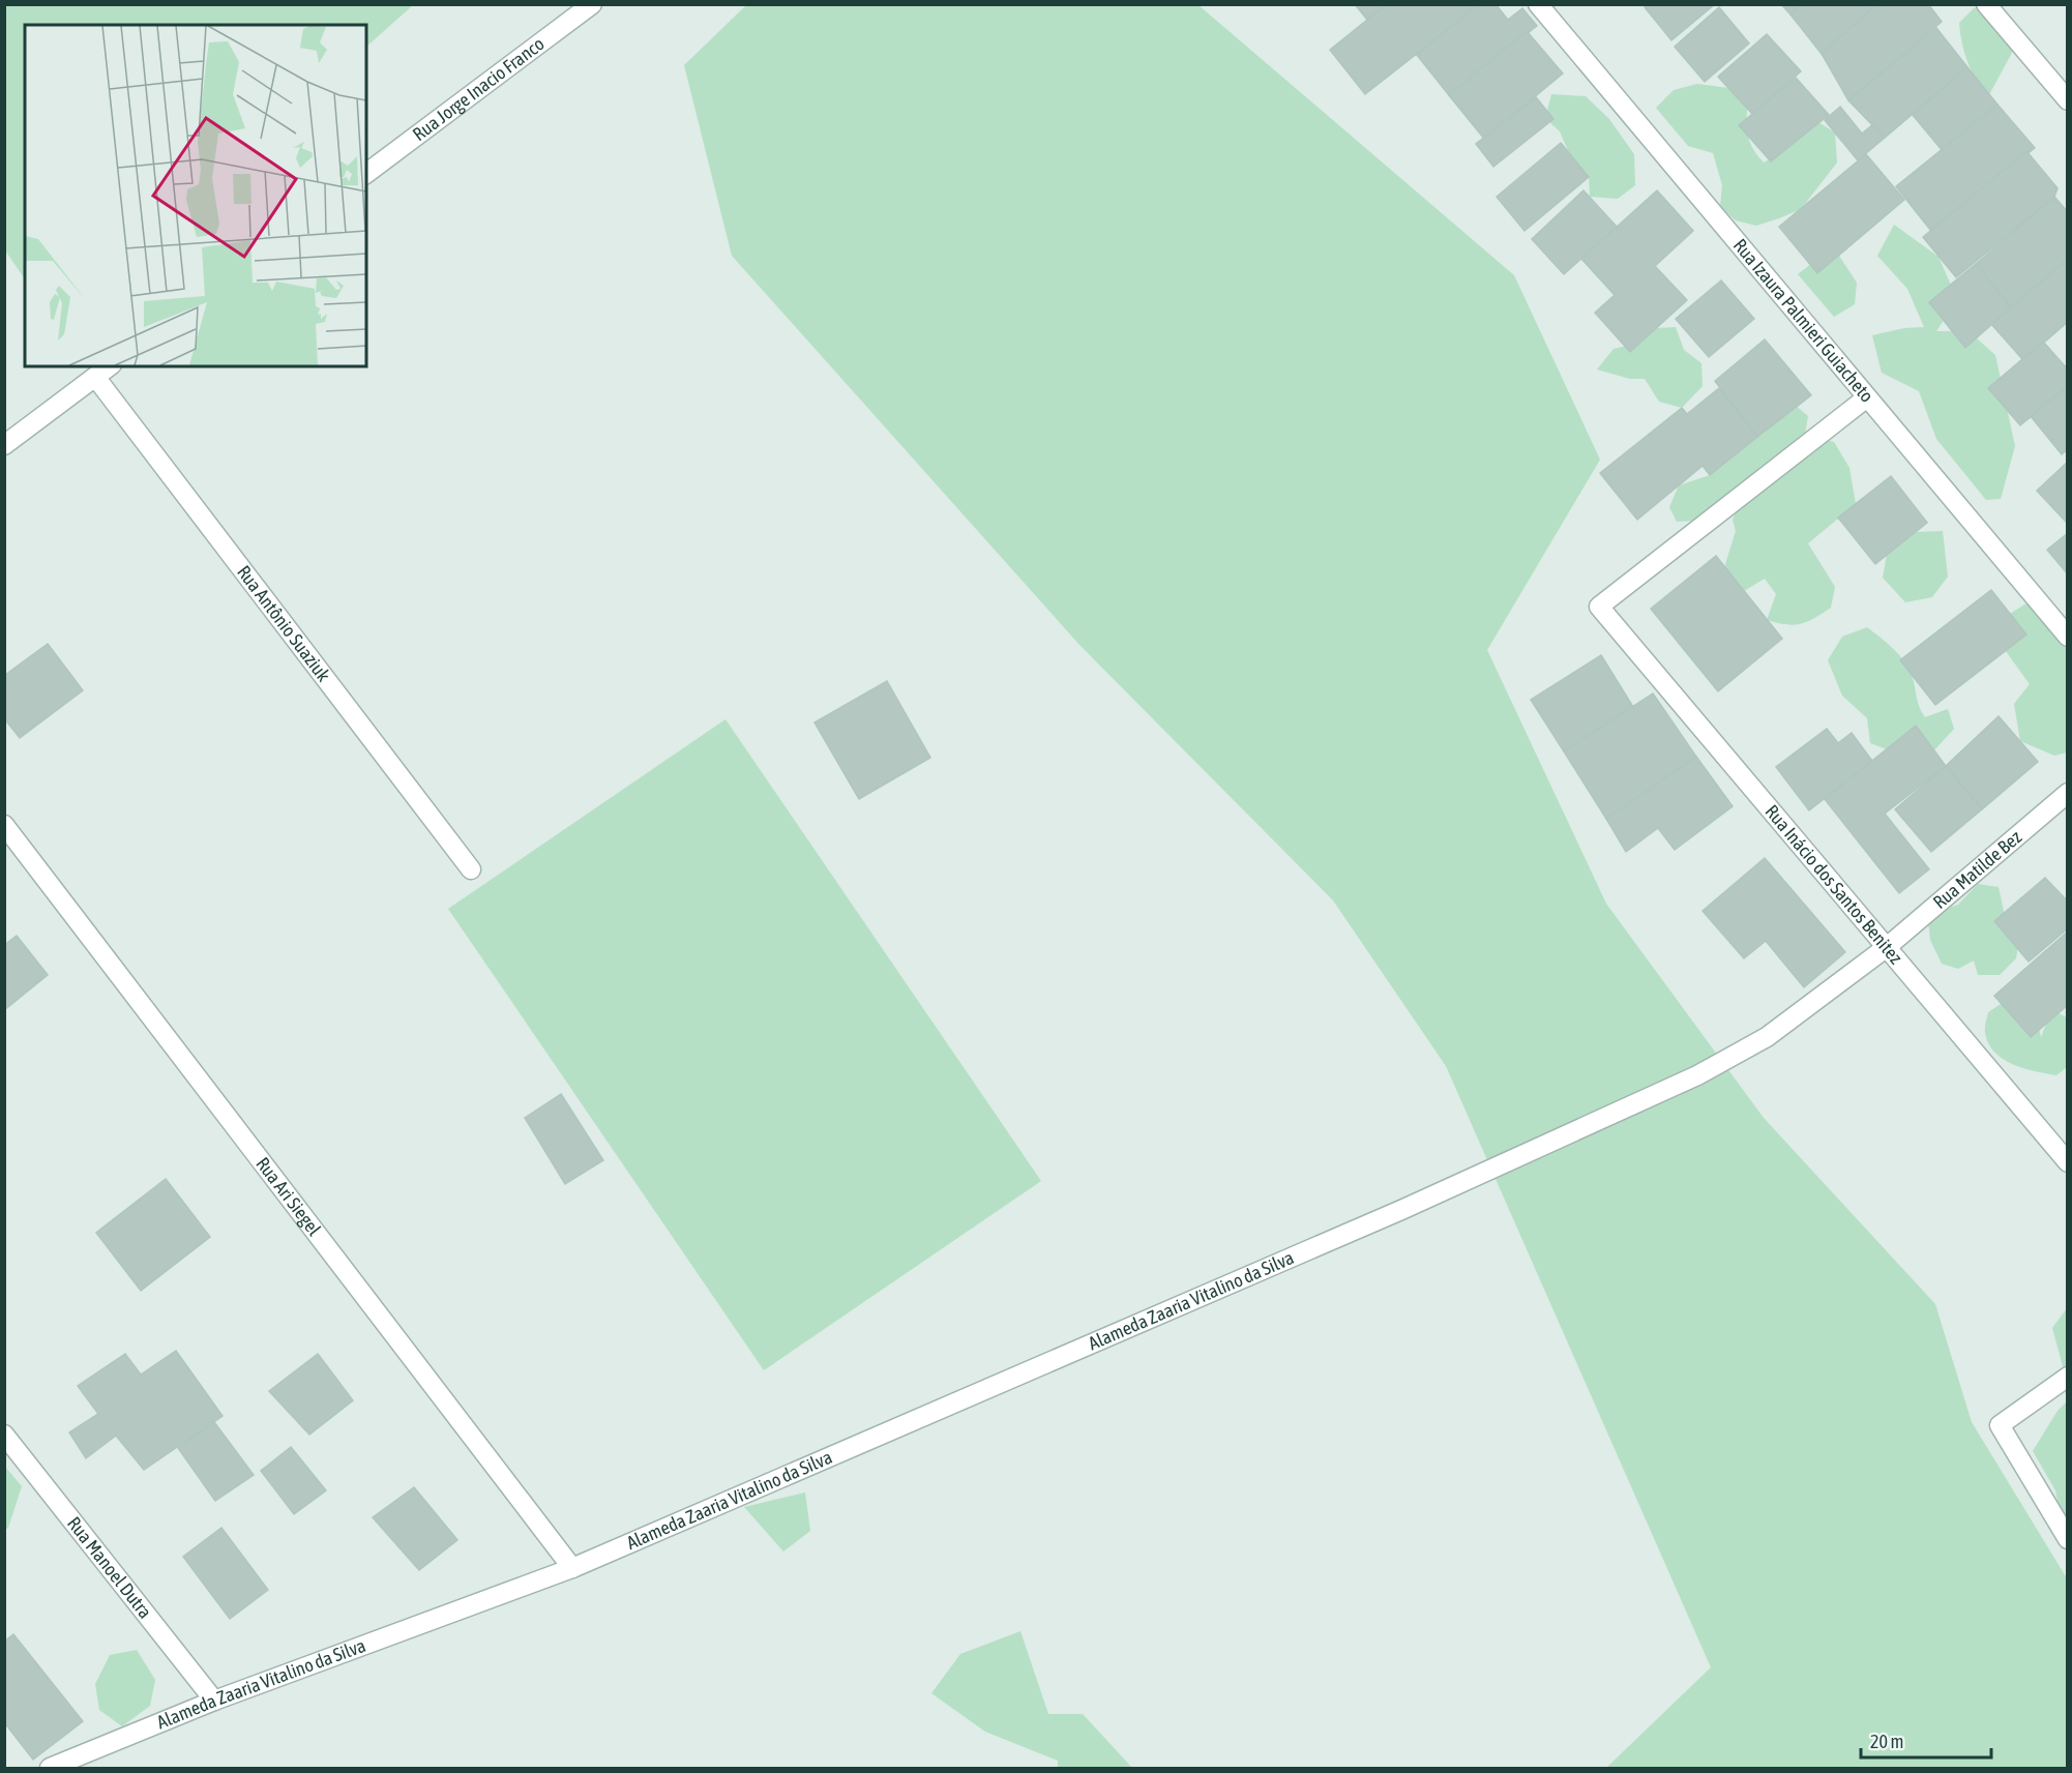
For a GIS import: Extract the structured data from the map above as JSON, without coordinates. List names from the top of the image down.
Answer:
{
  "streets": {
    "street": [
      "Rua Jorge Inacio Franco",
      "Rua Izaura Palmieri Guiacheto",
      "Rua Antônio Suaziuk",
      "Rua Matilde Bez",
      "Rua Inácio dos Santos Benitez",
      "Rua Ari Siegel",
      "Alameda Zaaria Vitalino da Silva",
      "Rua Manoel Dutra"
    ]
  },
  "crossings": [
    ["Rua Izaura Palmieri Guiacheto", "Rua Inácio dos Santos Benitez"],
    ["Rua Matilde Bez", "Rua Inácio dos Santos Benitez"],
    ["Rua Matilde Bez", "Alameda Zaaria Vitalino da Silva"],
    ["Rua Ari Siegel", "Alameda Zaaria Vitalino da Silva"],
    ["Alameda Zaaria Vitalino da Silva", "Rua Manoel Dutra"]
  ],
  "scale_bar": "20 m"
}
